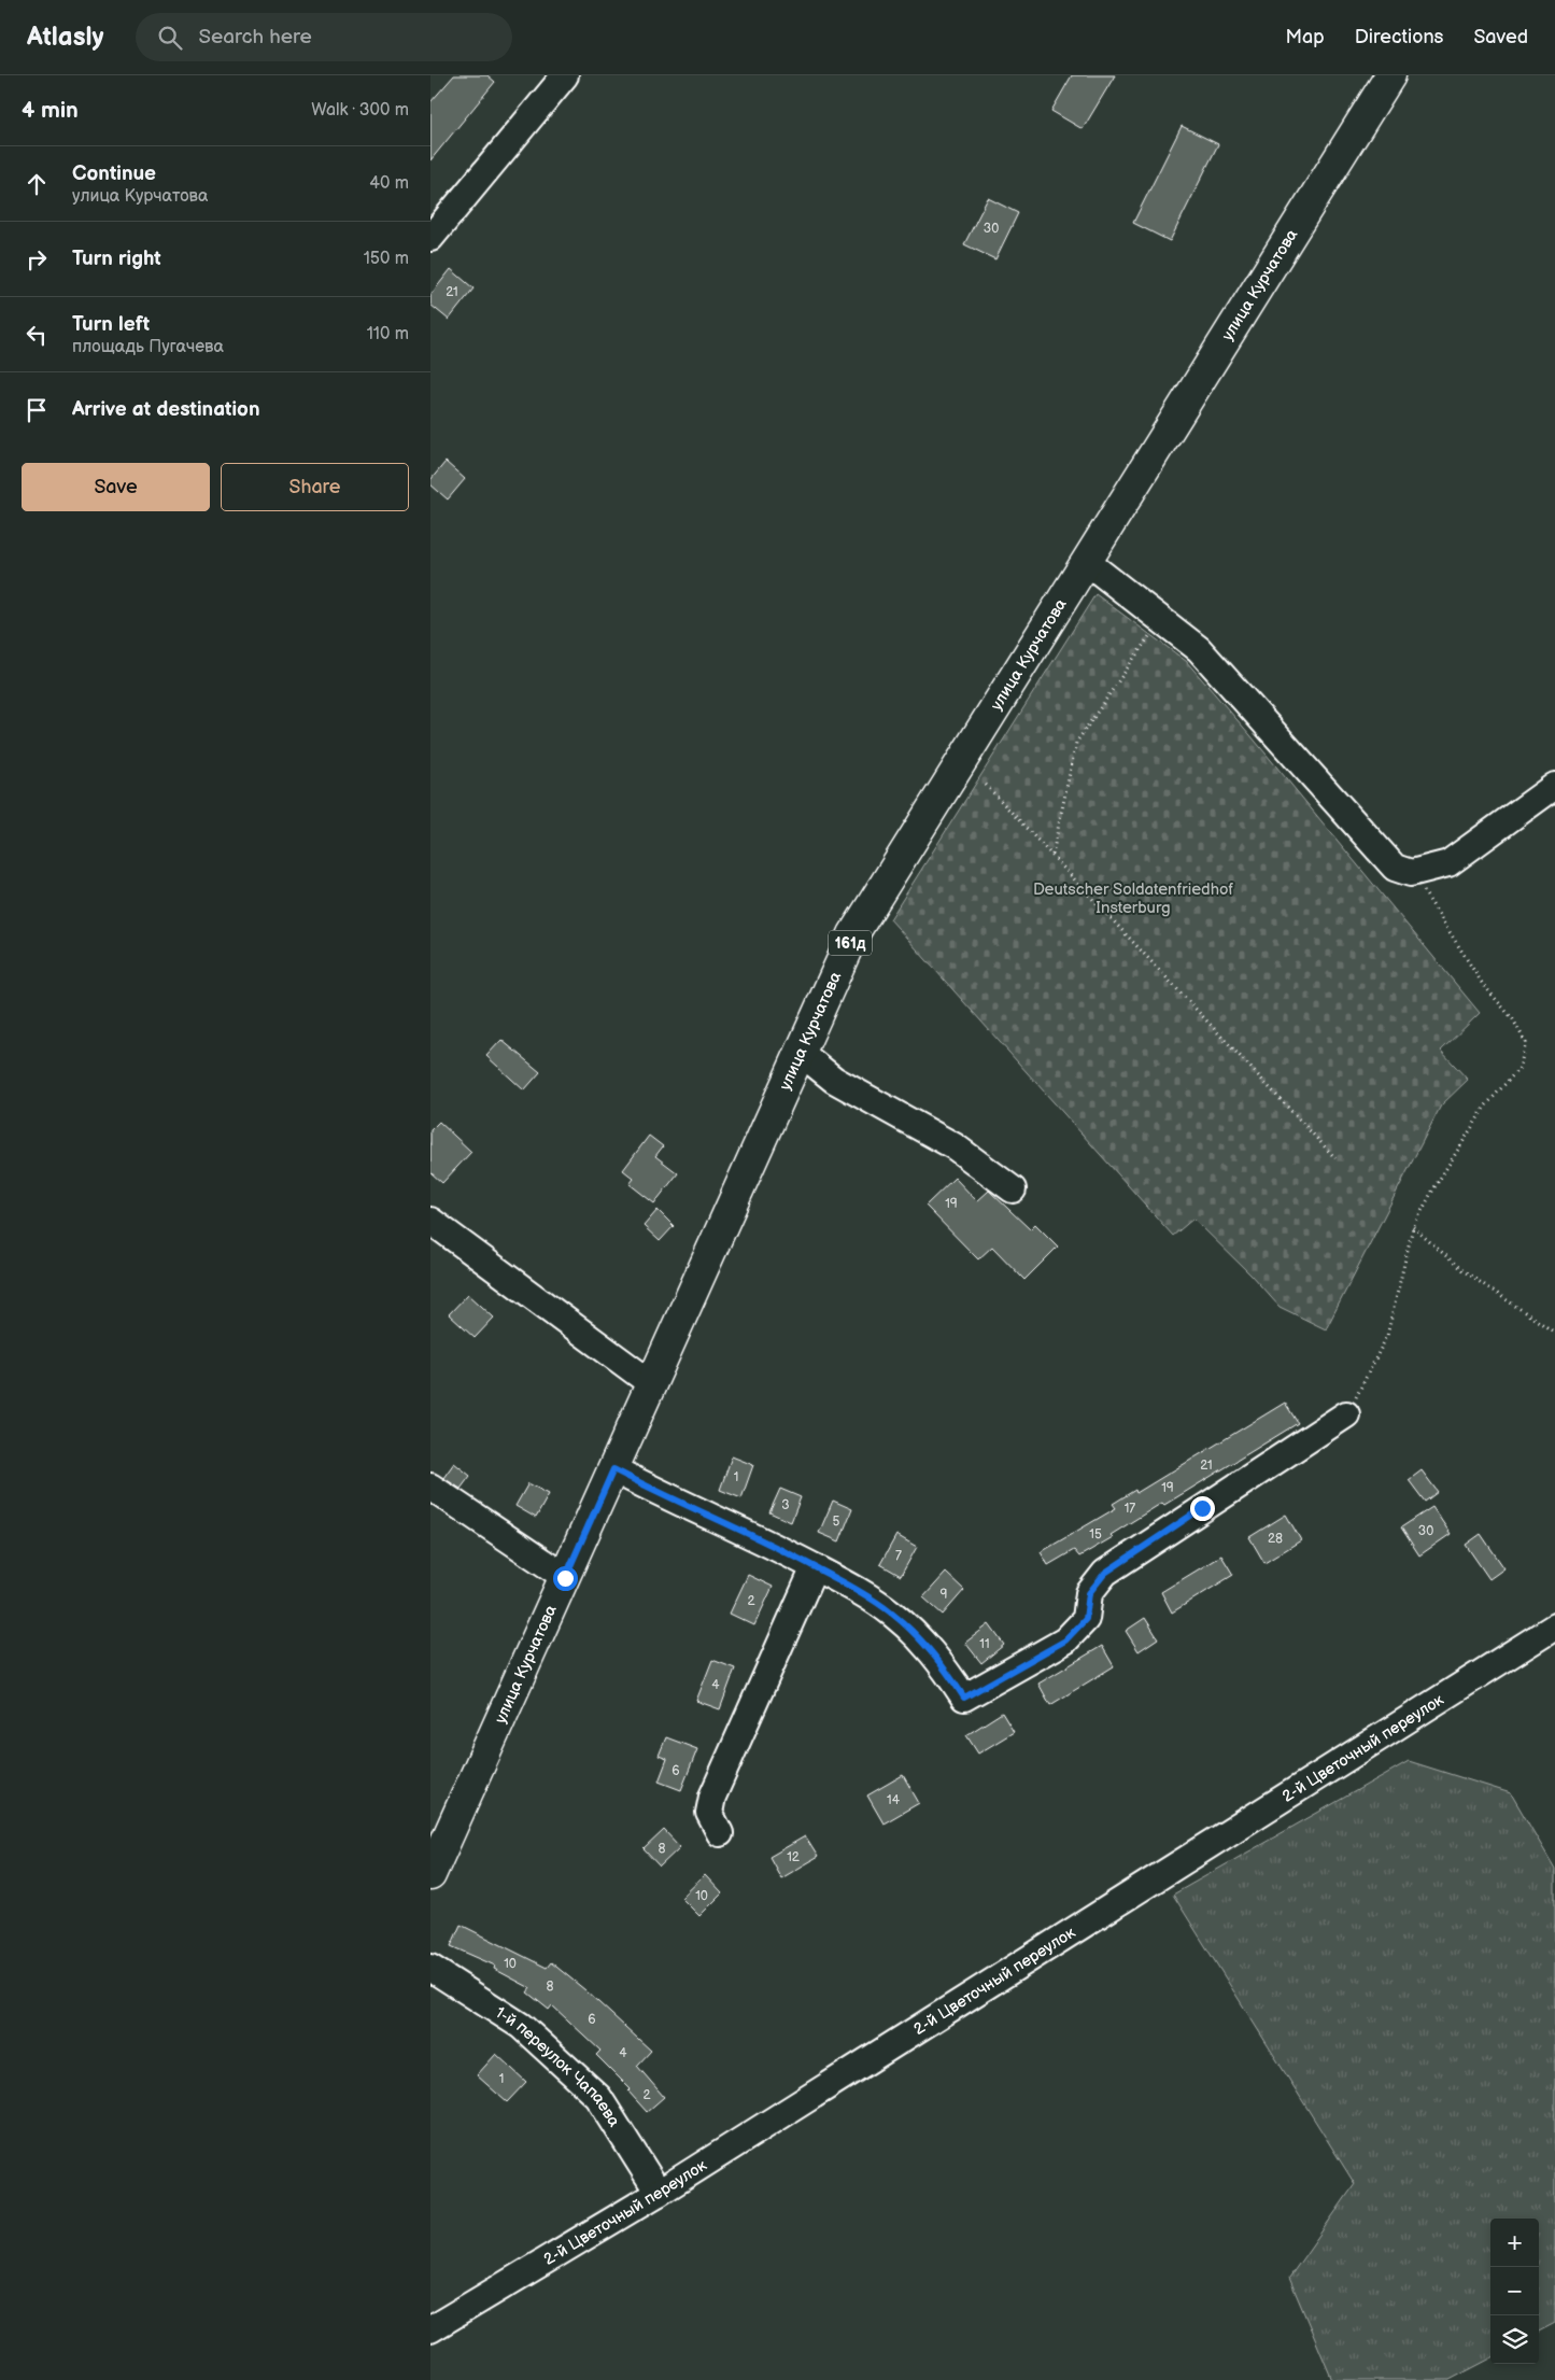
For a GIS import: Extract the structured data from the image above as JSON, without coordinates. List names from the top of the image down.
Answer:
{
  "streets": {
    "main road": ["улица Курчатова", "161д"],
    "street": ["2-й Цветочный переулок", "1-й переулок Чапаева"]
  },
  "crossings": [
    ["2-й Цветочный переулок", "1-й переулок Чапаева"]
  ],
  "parks": ["Deutscher Soldatenfriedhof Insterburg"],
  "house_numbers": [
    "30",
    "21",
    "19",
    "21",
    "1",
    "19",
    "3",
    "17",
    "5",
    "30",
    "15",
    "28",
    "7",
    "9",
    "2",
    "11",
    "4",
    "6",
    "14",
    "8",
    "12",
    "10",
    "10",
    "8",
    "6",
    "4",
    "1",
    "2"
  ],
  "page": {
    "header": "Atlasly",
    "search": "Search here",
    "nav": ["Map", "Directions", "Saved"],
    "heading": ["4 min", "Walk · 300 m"],
    "list": [
      ["Continue", "улица Курчатова", "40 m"],
      ["Turn right", "150 m"],
      ["Turn left", "площадь Пугачева", "110 m"],
      "Arrive at destination"
    ],
    "buttons": ["Save", "Share"],
    "map_buttons": ["+", "−"]
  }
}
